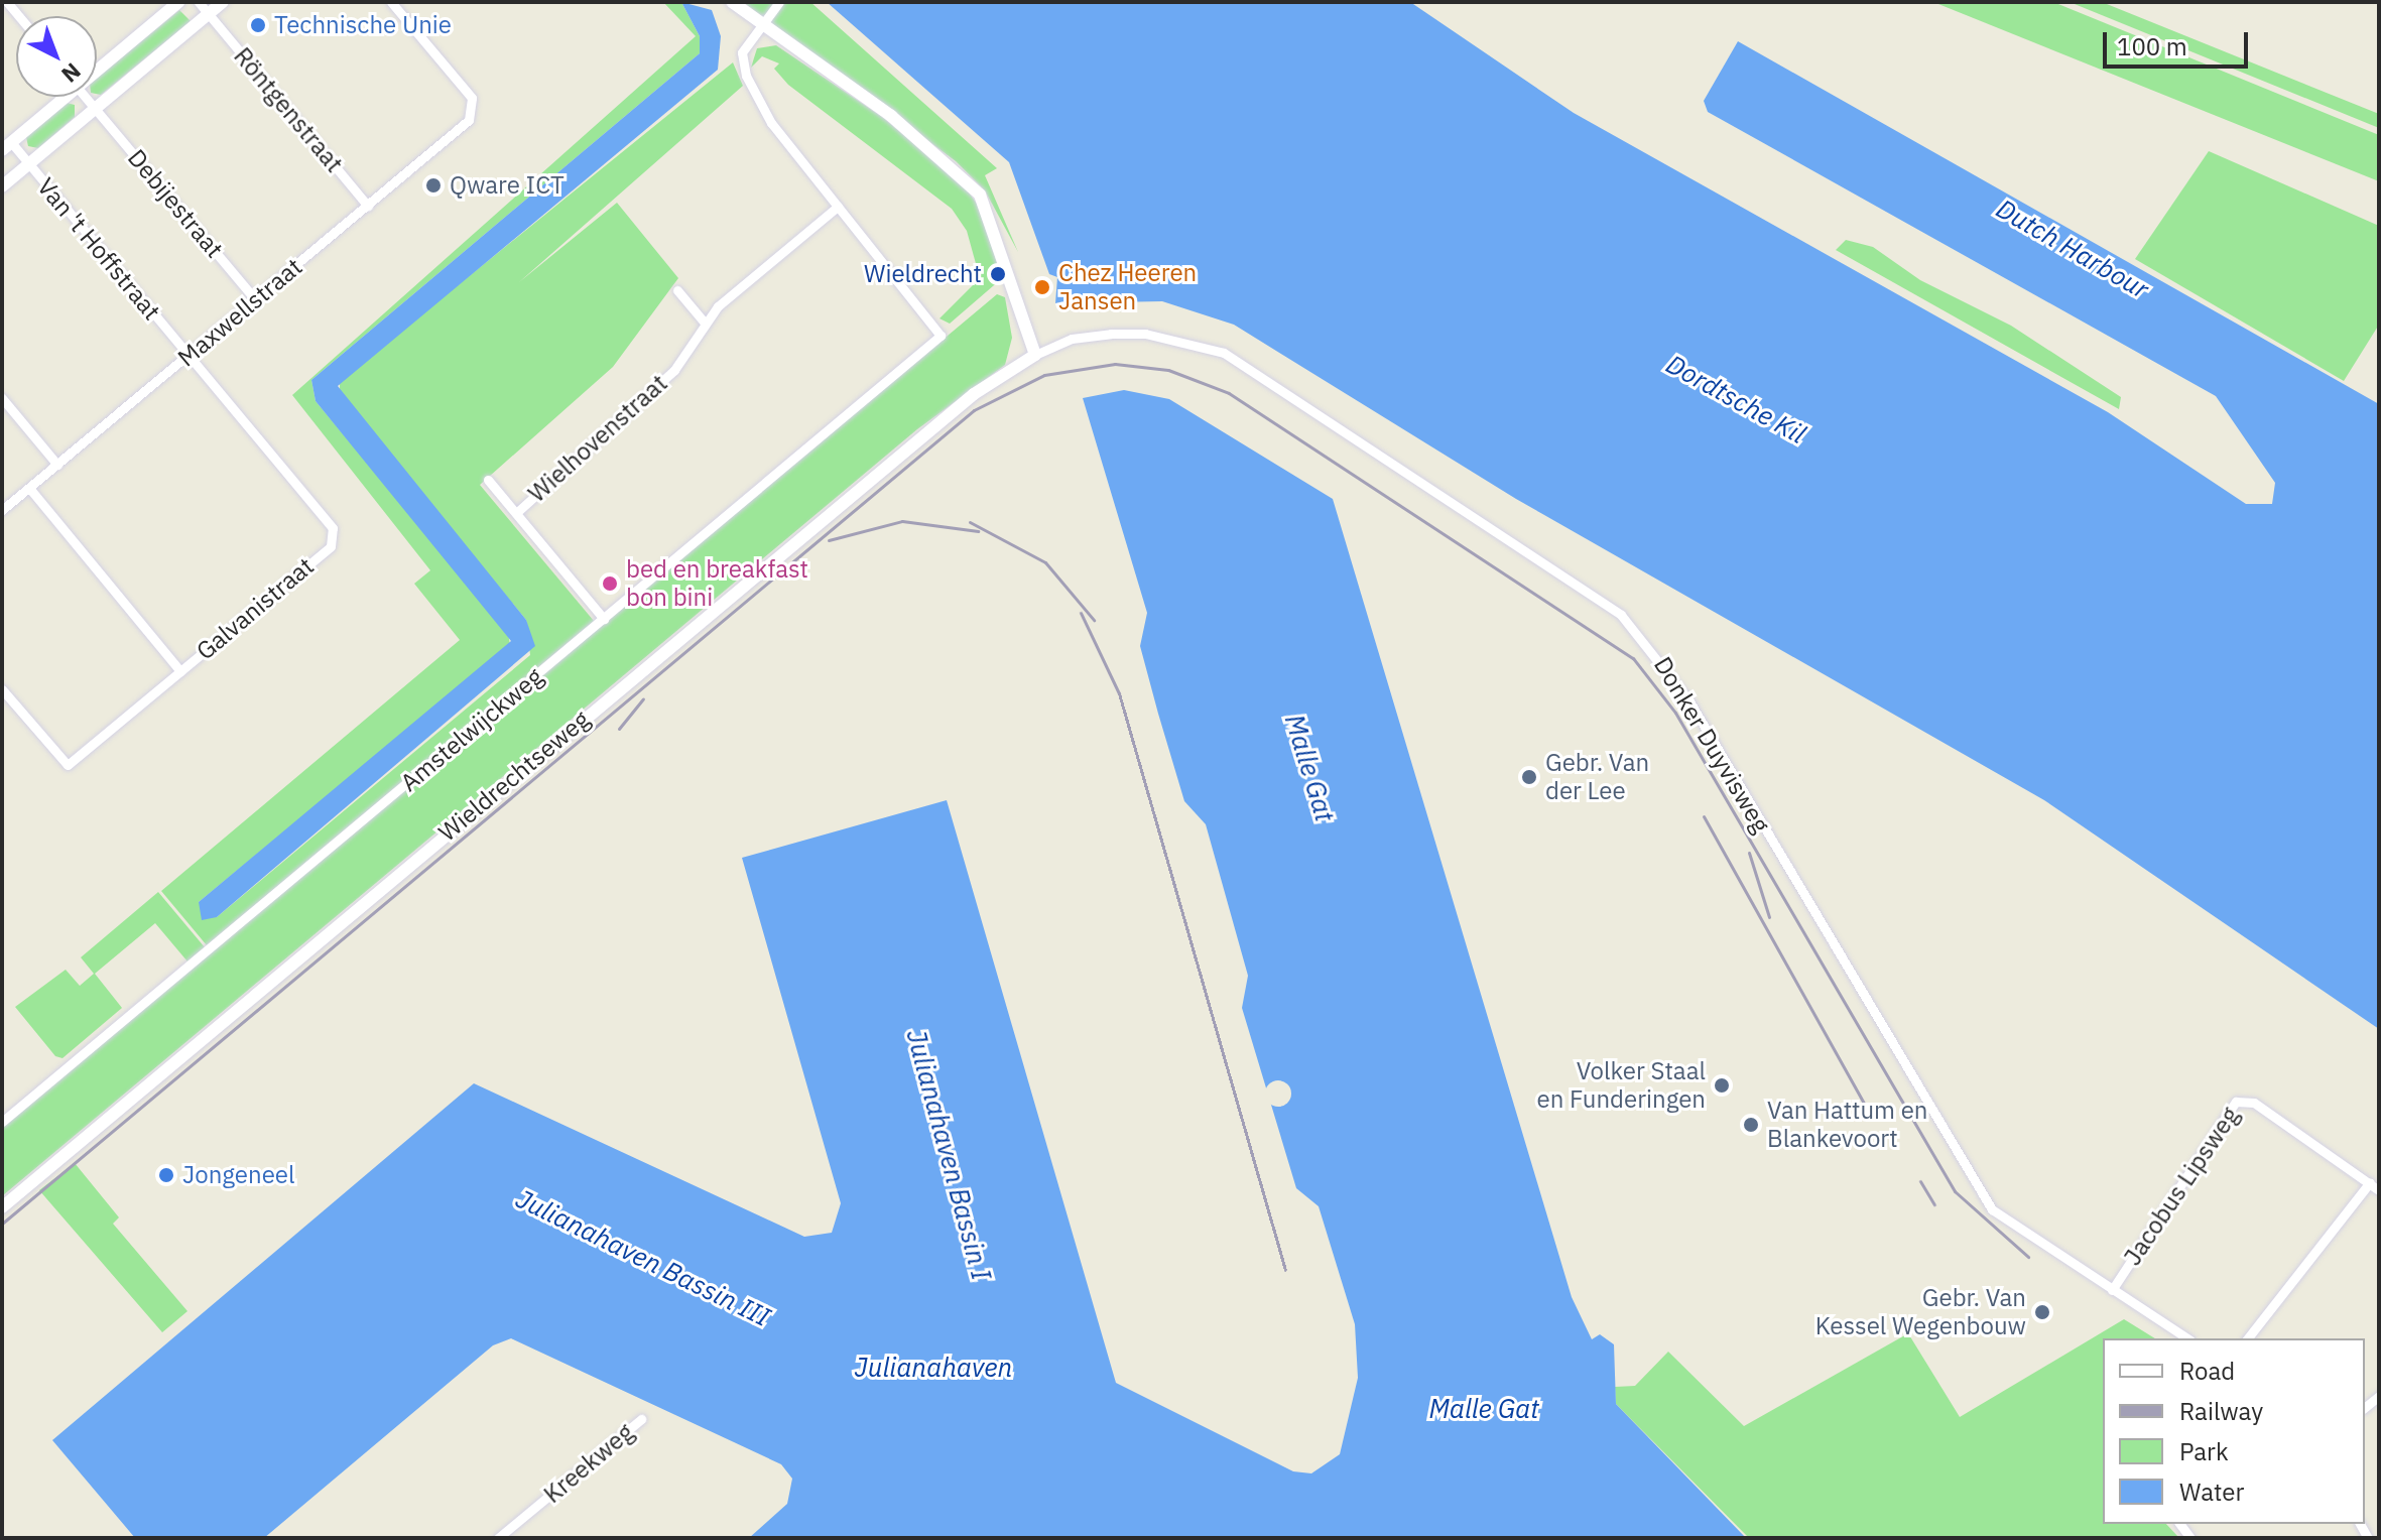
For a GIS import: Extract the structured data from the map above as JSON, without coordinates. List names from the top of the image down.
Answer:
{
  "streets": {
    "street": [
      "Röntgenstraat",
      "Debijestraat",
      "Van 't Hoffstraat",
      "Maxwellstraat",
      "Wielhovenstraat",
      "Galvanistraat",
      "Amstelwijckweg",
      "Donker Duyvisweg",
      "Wieldrechtseweg",
      "Jacobus Lipsweg",
      "Kreekweg"
    ]
  },
  "crossings": [
    ["Röntgenstraat", "Maxwellstraat"],
    ["Debijestraat", "Maxwellstraat"],
    ["Van 't Hoffstraat", "Maxwellstraat"],
    ["Van 't Hoffstraat", "Galvanistraat"],
    ["Maxwellstraat", "Galvanistraat"],
    ["Wielhovenstraat", "Amstelwijckweg"],
    ["Donker Duyvisweg", "Wieldrechtseweg"],
    ["Donker Duyvisweg", "Jacobus Lipsweg"]
  ],
  "water": [
    "Dutch Harbour",
    "Dordtsche Kil",
    "Malle Gat",
    "Julianahaven Bassin I",
    "Julianahaven Bassin III",
    "Julianahaven"
  ],
  "places": [
    "Technische Unie",
    "Qware ICT",
    "Wieldrecht",
    "Chez Heeren Jansen",
    "bed en breakfast bon bini",
    "Gebr. Van der Lee",
    "Volker Staal en Funderingen",
    "Van Hattum en Blankevoort",
    "Jongeneel",
    "Gebr. Van Kessel Wegenbouw"
  ],
  "legend": [
    "Road",
    "Railway",
    "Park",
    "Water"
  ],
  "scale_bar": "100 m",
  "north": "bottom right"
}
